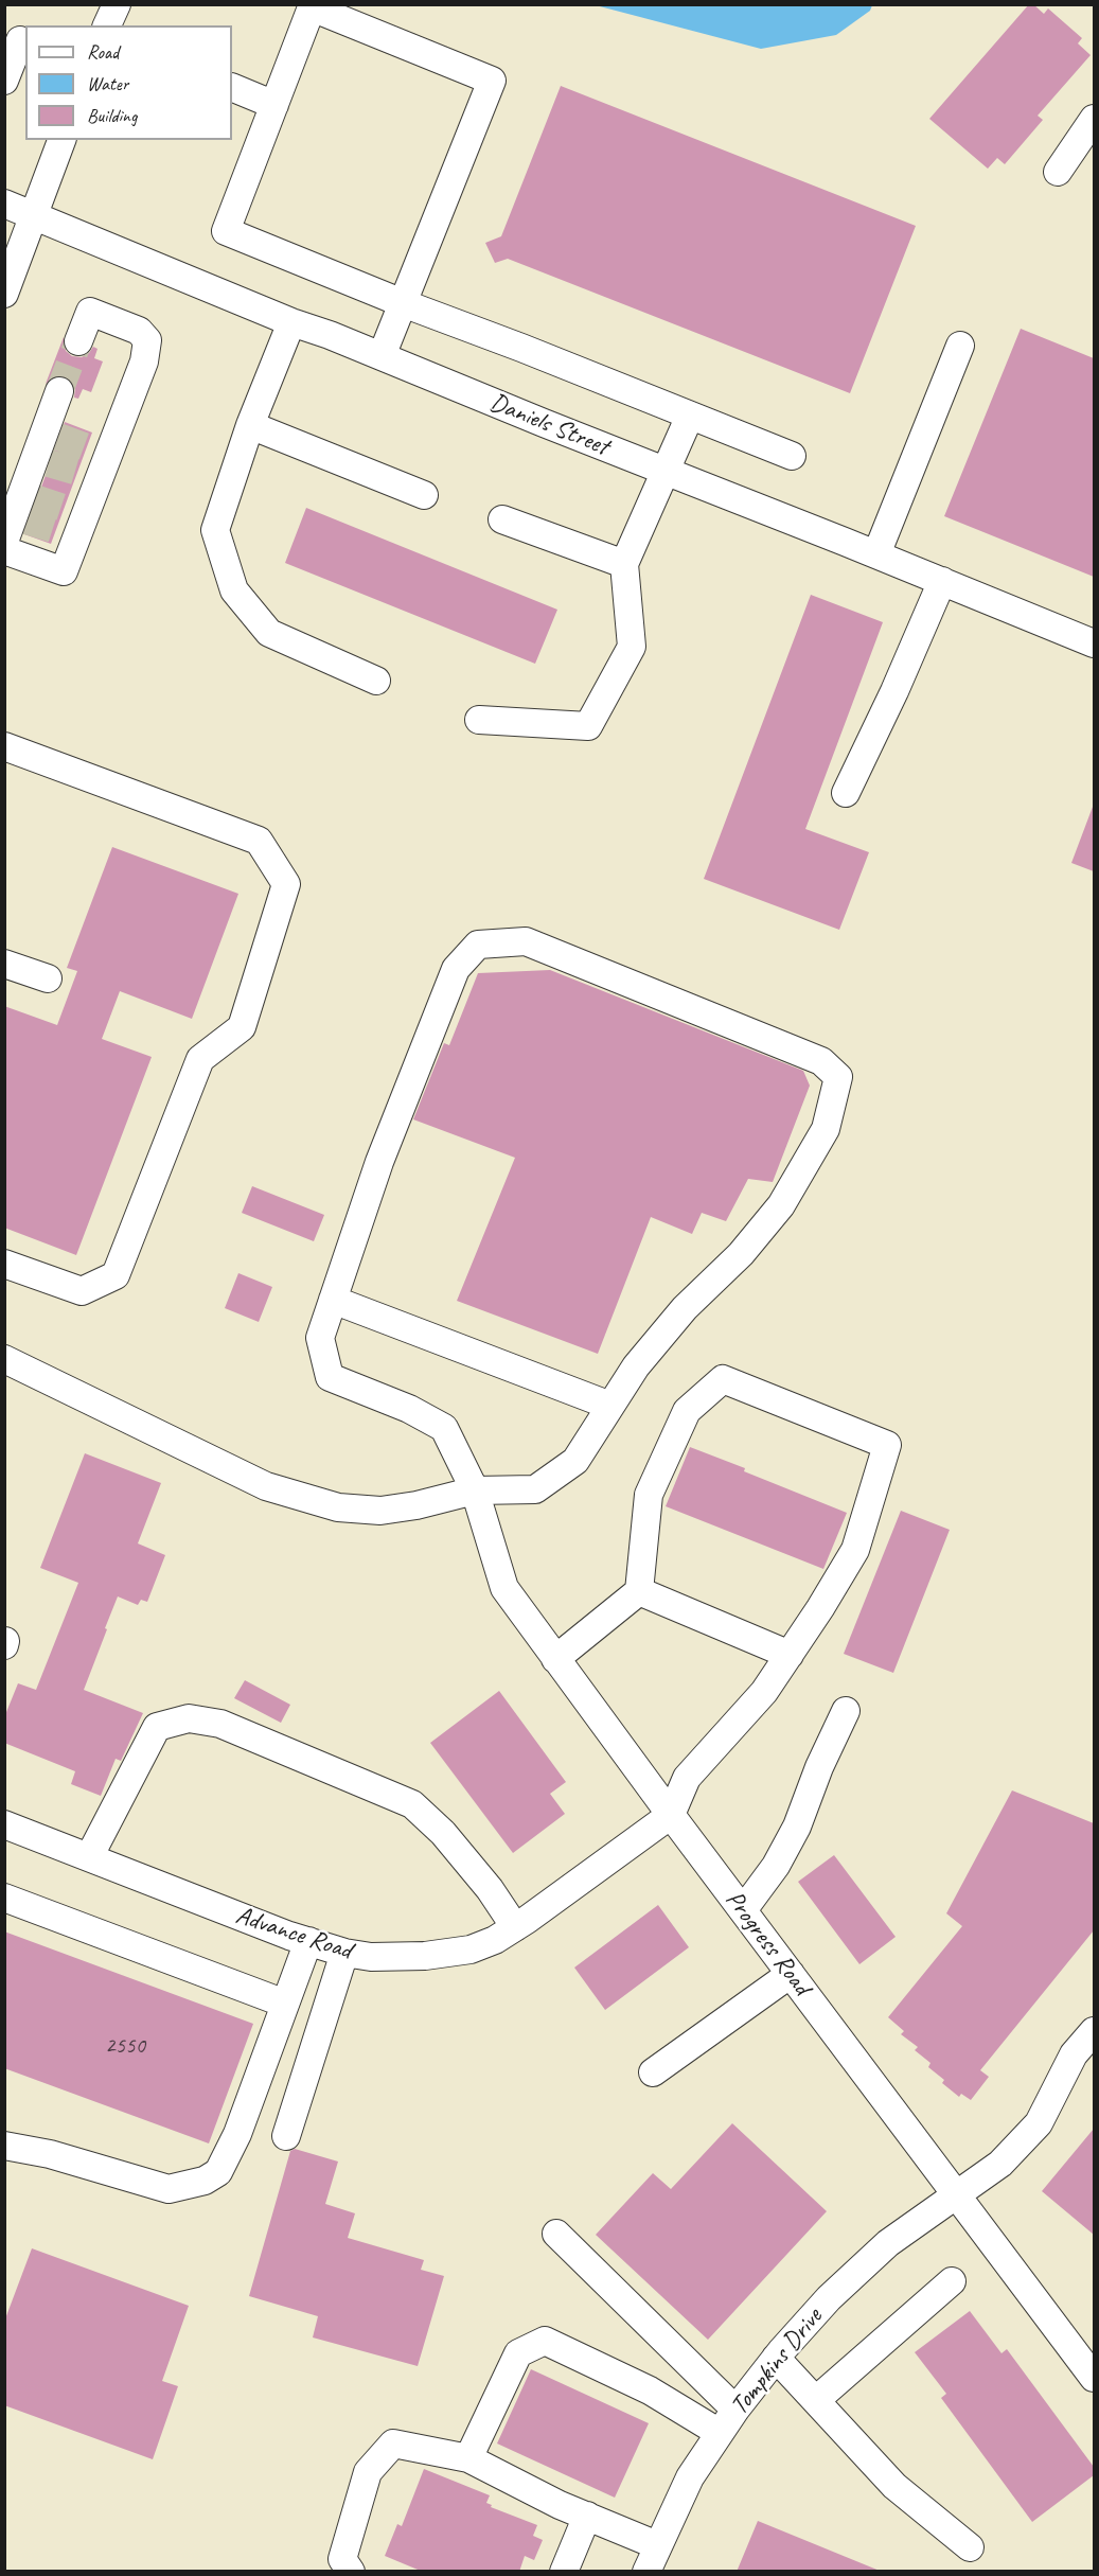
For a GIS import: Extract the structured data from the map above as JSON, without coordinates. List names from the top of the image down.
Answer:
{
  "streets": {
    "street": [
      "Daniels Street",
      "Advance Road",
      "Progress Road",
      "Tompkins Drive"
    ]
  },
  "crossings": [
    ["Advance Road", "Progress Road"],
    ["Progress Road", "Tompkins Drive"]
  ],
  "house_numbers": ["2550"],
  "legend": ["Road", "Water", "Building"]
}
